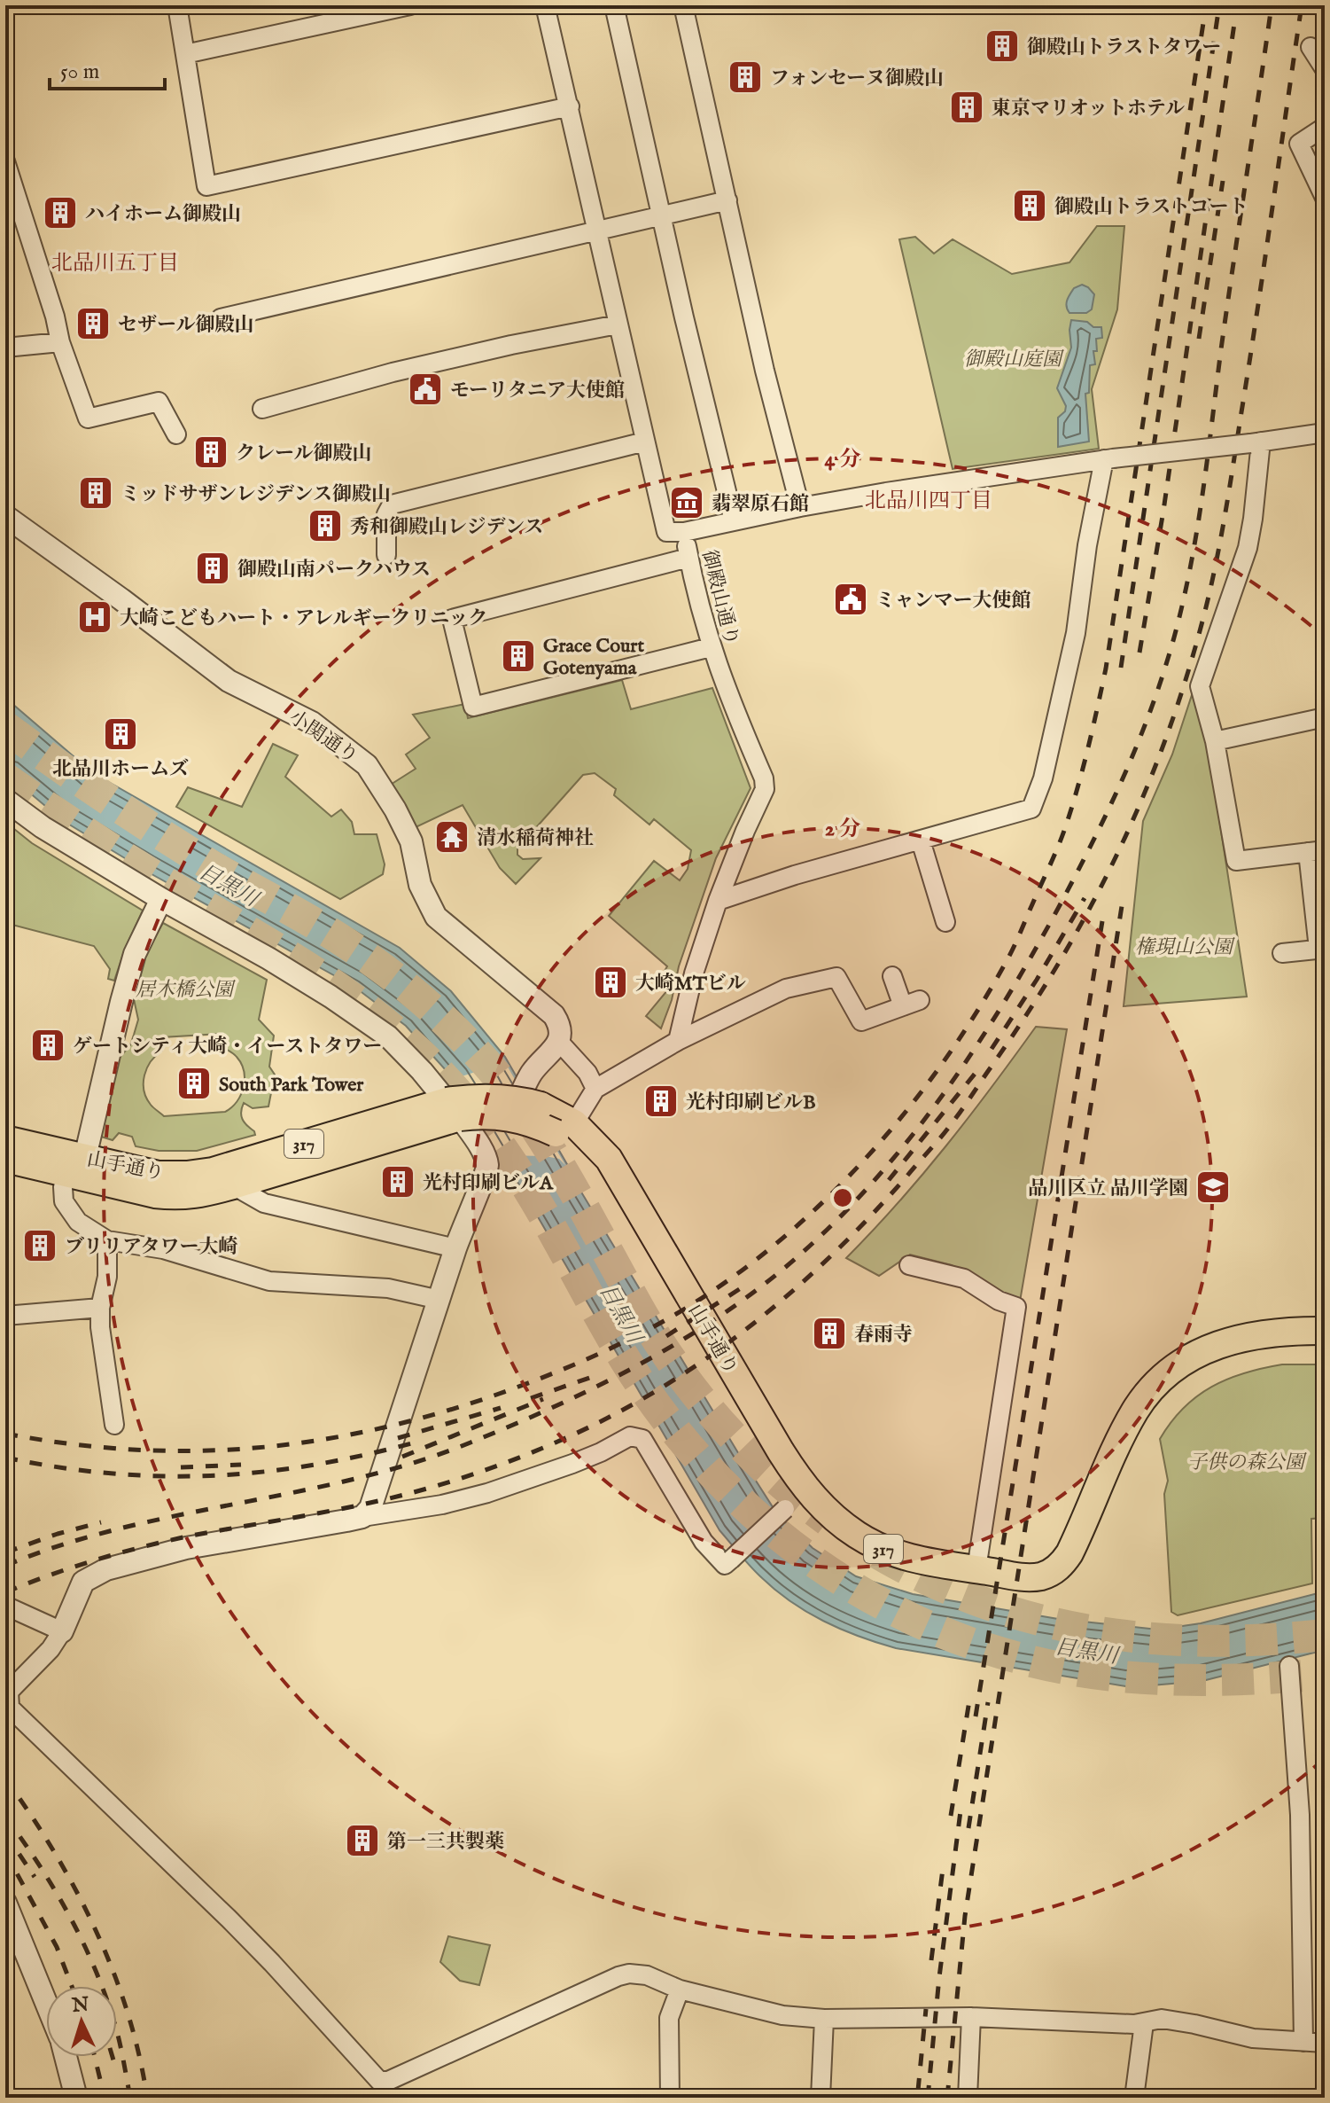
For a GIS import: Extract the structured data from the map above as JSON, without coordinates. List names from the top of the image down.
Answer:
{
  "streets": {
    "main road": ["317", "山手通り"],
    "street": ["御殿山通り", "小関通り"]
  },
  "districts": ["北品川五丁目", "北品川四丁目"],
  "water": ["目黒川"],
  "parks": [
    "御殿山庭園",
    "権現山公園",
    "居木橋公園",
    "子供の森公園"
  ],
  "places": {
    "building": [
      "御殿山トラストタワー",
      "フォンセーヌ御殿山",
      "東京マリオットホテル",
      "御殿山トラストコート",
      "ハイホーム御殿山",
      "セザール御殿山",
      "クレール御殿山",
      "ミッドサザンレジデンス御殿山",
      "秀和御殿山レジデンス",
      "御殿山南パークハウス",
      "Grace Court Gotenyama",
      "北品川ホームズ",
      "大崎MTビル",
      "ゲートシティ大崎・イーストタワー",
      "South Park Tower",
      "光村印刷ビルB",
      "光村印刷ビルA",
      "ブリリアタワー大崎",
      "春雨寺",
      "第一三共製薬"
    ],
    "public building": ["モーリタニア大使館", "ミャンマー大使館"],
    "museum": ["翡翠原石館"],
    "hospital": ["大崎こどもハート・アレルギークリニック"],
    "temple": ["清水稲荷神社"],
    "school or university": ["品川区立 品川学園"]
  },
  "scale_bar": "50 m",
  "north": "top",
  "rings": ["4 分", "2 分"]
}
